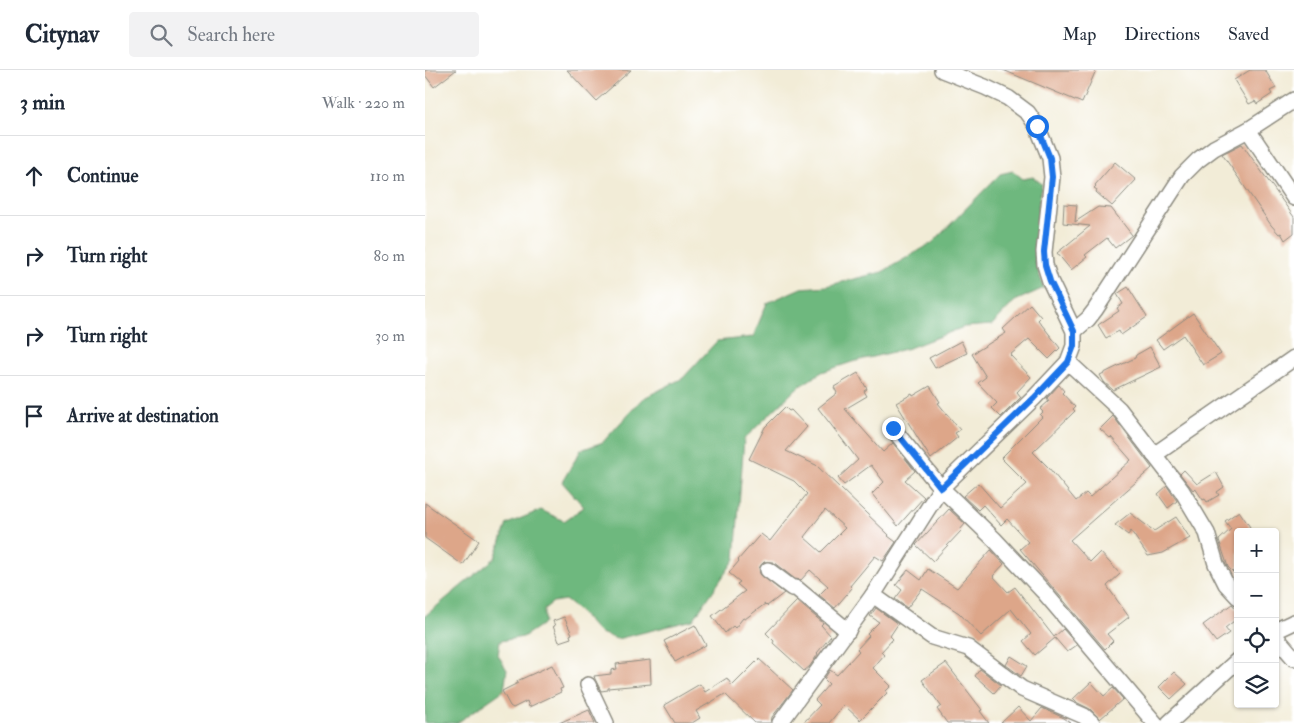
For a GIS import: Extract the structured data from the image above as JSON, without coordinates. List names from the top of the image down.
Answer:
{
  "page": {
    "header": "Citynav",
    "search": "Search here",
    "nav": ["Map", "Directions", "Saved"],
    "heading": ["3 min", "Walk · 220 m"],
    "list": [
      ["Continue", "110 m"],
      ["Turn right", "80 m"],
      ["Turn right", "30 m"],
      "Arrive at destination"
    ],
    "map_buttons": ["+", "−"]
  }
}
